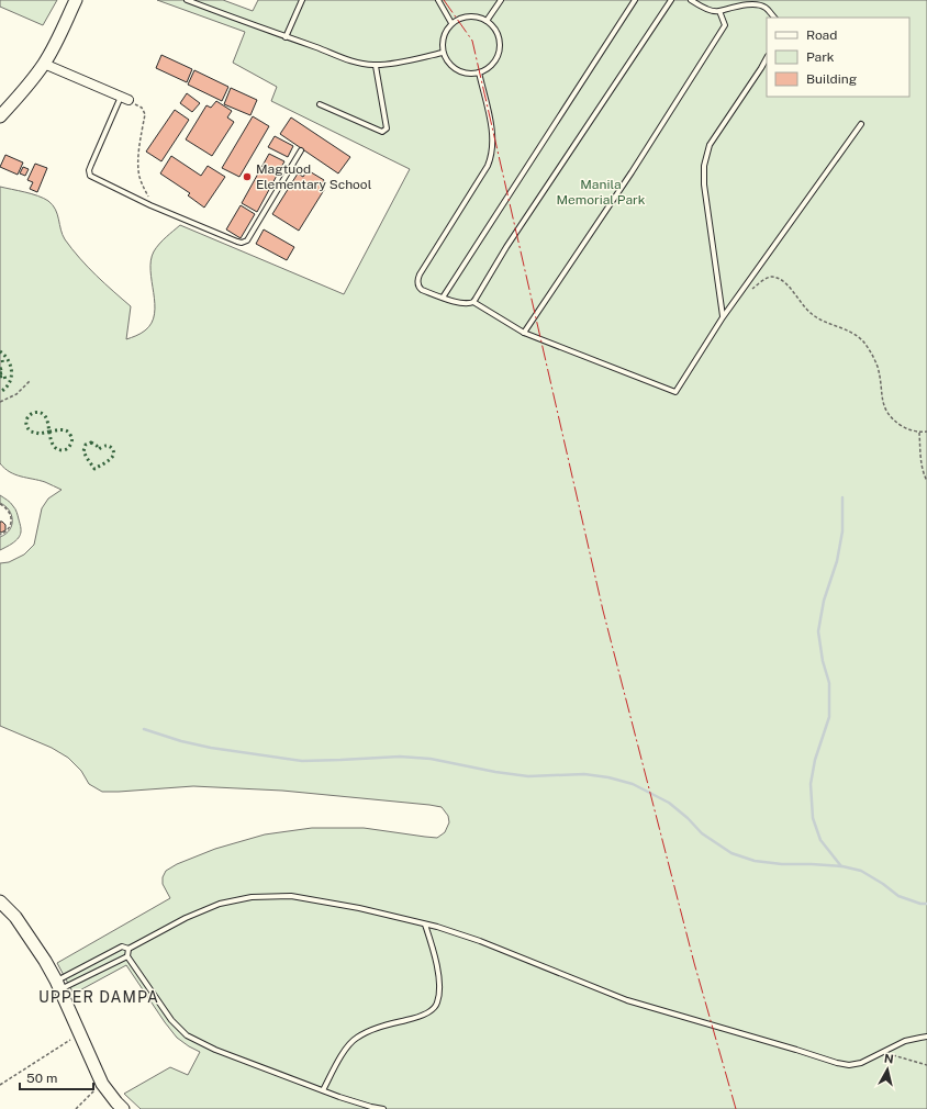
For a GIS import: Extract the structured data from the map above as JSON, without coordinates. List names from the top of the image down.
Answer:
{
  "districts": ["UPPER DAMPA"],
  "parks": ["Manila Memorial Park"],
  "places": ["Magtuod Elementary School"],
  "legend": ["Road", "Park", "Building"],
  "scale_bar": "50 m",
  "north": "top"
}
